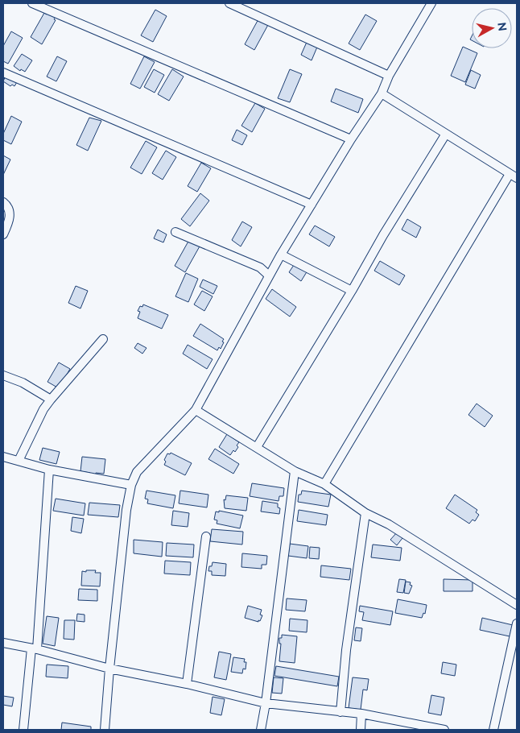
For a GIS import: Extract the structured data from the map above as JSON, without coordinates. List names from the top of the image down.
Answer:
{
  "north": "right"
}
